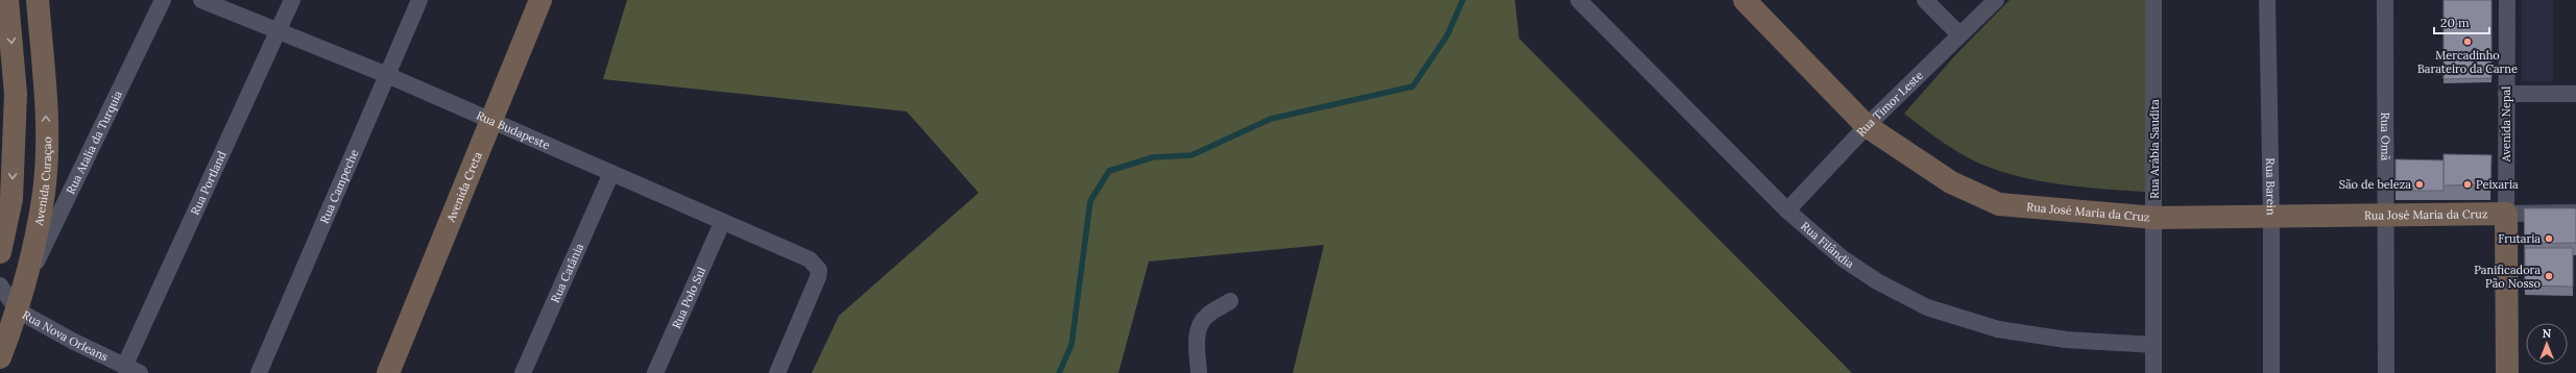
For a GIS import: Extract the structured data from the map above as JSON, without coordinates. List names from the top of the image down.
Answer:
{
  "streets": {
    "street": [
      "Rua Timor Leste",
      "Avenida Nepal",
      "Rua Budapeste",
      "Rua Omã",
      "Rua Atalia da Turquia",
      "Rua Arábia Saudita",
      "Avenida Curaçao",
      "Rua Portland",
      "Rua Campeche",
      "Avenida Creta",
      "Rua Barein",
      "Rua José Maria da Cruz",
      "Rua Filândia",
      "Rua Catânia",
      "Rua Polo Sul",
      "Rua Nova Orleans"
    ]
  },
  "crossings": [
    ["Rua Timor Leste", "Rua José Maria da Cruz"],
    ["Rua Timor Leste", "Rua Filândia"],
    ["Avenida Nepal", "Rua José Maria da Cruz"],
    ["Rua Budapeste", "Rua Portland"],
    ["Rua Budapeste", "Rua Campeche"],
    ["Rua Budapeste", "Avenida Creta"],
    ["Rua Budapeste", "Rua Catânia"],
    ["Rua Budapeste", "Rua Polo Sul"],
    ["Rua Omã", "Rua José Maria da Cruz"],
    ["Rua Atalia da Turquia", "Avenida Curaçao"],
    ["Rua Arábia Saudita", "Rua José Maria da Cruz"],
    ["Rua Arábia Saudita", "Rua Filândia"],
    ["Avenida Curaçao", "Rua Nova Orleans"],
    ["Rua Portland", "Rua Nova Orleans"],
    ["Rua Barein", "Rua José Maria da Cruz"]
  ],
  "places": [
    "Mercadinho Barateiro da Carne",
    "São de beleza",
    "Peixaria",
    "Frutaria",
    "Panificadora Pão Nosso"
  ],
  "scale_bar": "20 m",
  "north": "top"
}
